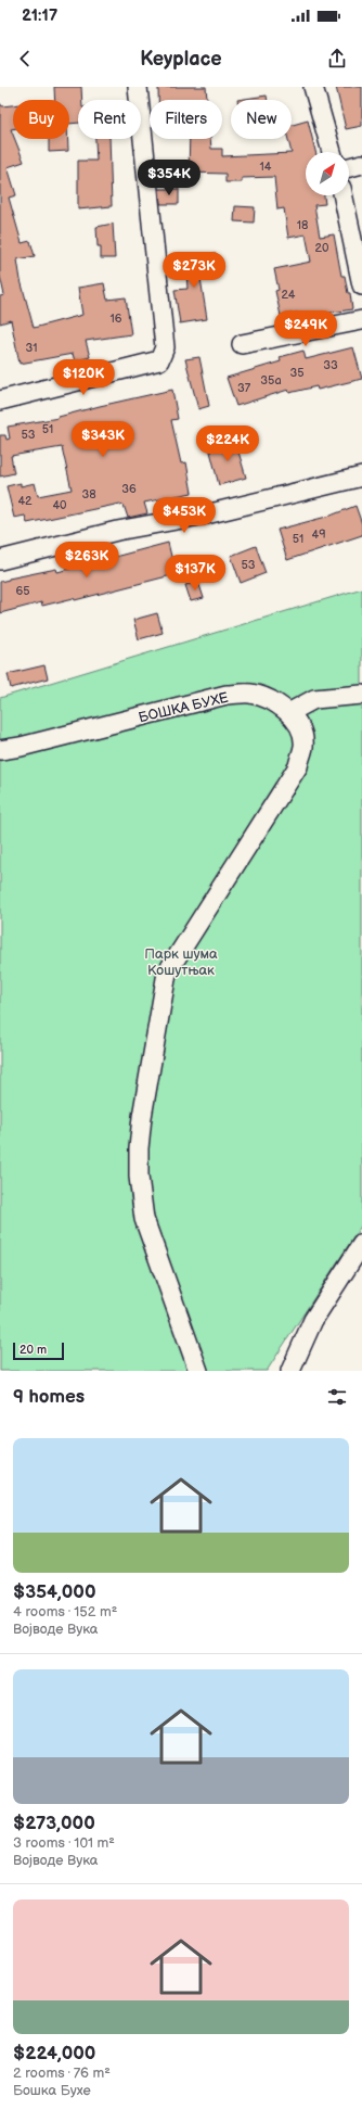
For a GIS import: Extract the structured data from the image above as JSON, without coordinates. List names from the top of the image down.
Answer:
{
  "streets": {
    "street": ["БОШКА БУХЕ"]
  },
  "parks": ["Парк шума Кошутњак"],
  "house_numbers": [
    "14",
    "18",
    "20",
    "24",
    "16",
    "31",
    "33",
    "35",
    "35a",
    "37",
    "51",
    "53",
    "36",
    "38",
    "42",
    "40",
    "49",
    "51",
    "53",
    "65"
  ],
  "scale_bar": "20 m",
  "north": "top right",
  "page": {
    "status": "21:17",
    "header": "Keyplace",
    "chip": [
      "Buy",
      "Rent",
      "Filters",
      "New"
    ],
    "price": [
      "$354K",
      "$273K",
      "$249K",
      "$120K",
      "$343K",
      "$224K",
      "$453K",
      "$263K",
      "$137K"
    ],
    "scale": "20 m",
    "heading": "9 homes",
    "list": [
      {
        "name": "$354,000",
        "note": "4 rooms · 152 m² · Војводе Вука"
      },
      {
        "name": "$273,000",
        "note": "3 rooms · 101 m² · Војводе Вука"
      },
      {
        "name": "$224,000",
        "note": "2 rooms · 76 m² · Бошка Бухе"
      }
    ]
  }
}
